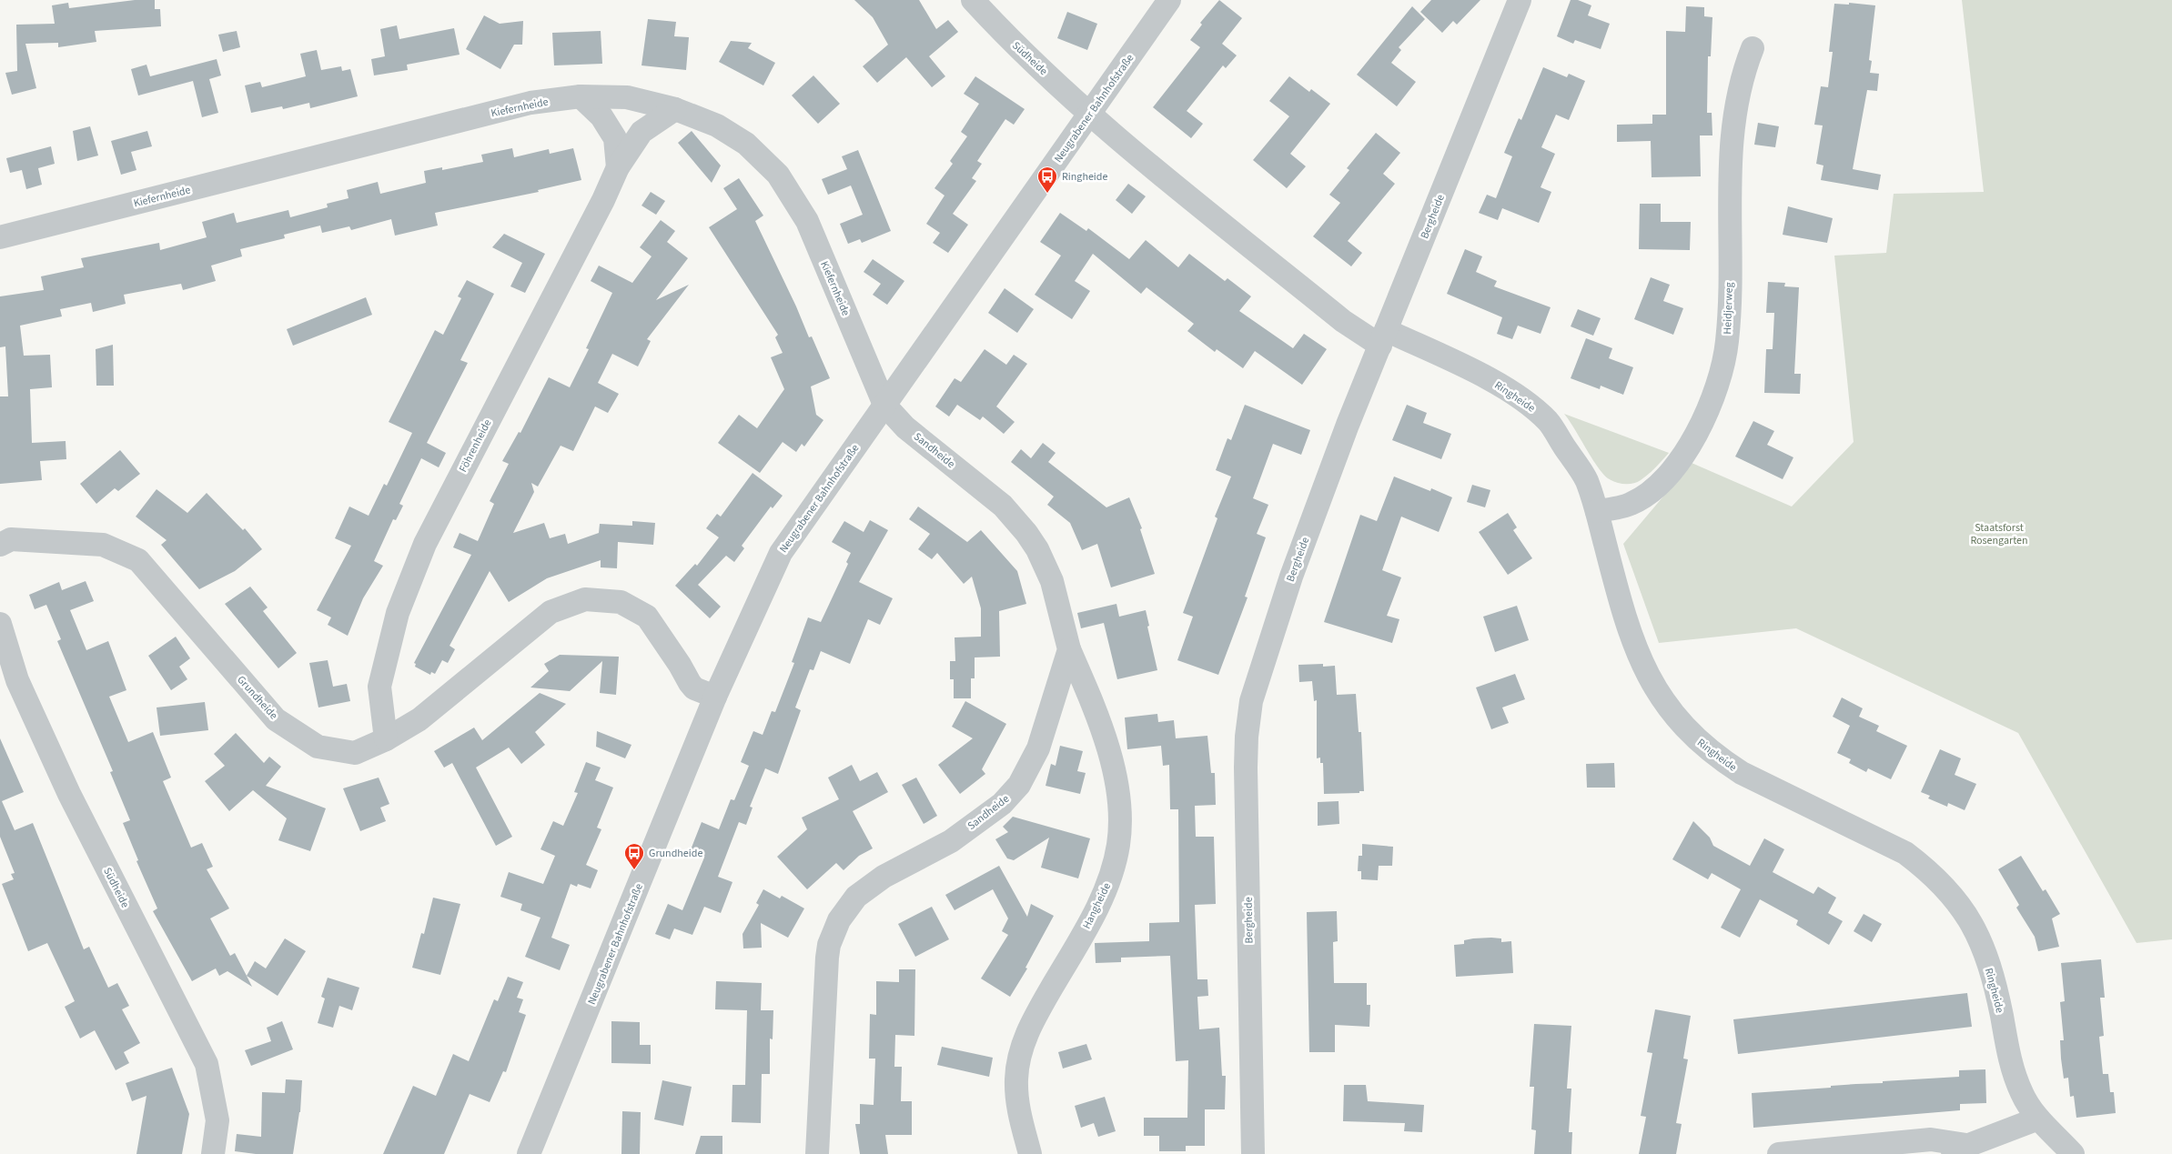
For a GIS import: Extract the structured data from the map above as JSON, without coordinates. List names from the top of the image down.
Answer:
{
  "streets": {
    "street": [
      "Südheide",
      "Kiefernheide",
      "Neugrabener Bahnhofstraße",
      "Bergheide",
      "Heidjerweg",
      "Ringheide",
      "Föhrenheide",
      "Sandheide",
      "Grundheide",
      "Hangheide"
    ]
  },
  "crossings": [
    ["Südheide", "Neugrabener Bahnhofstraße"],
    ["Südheide", "Ringheide"],
    ["Kiefernheide", "Neugrabener Bahnhofstraße"],
    ["Kiefernheide", "Föhrenheide"],
    ["Kiefernheide", "Sandheide"],
    ["Neugrabener Bahnhofstraße", "Ringheide"],
    ["Neugrabener Bahnhofstraße", "Sandheide"],
    ["Neugrabener Bahnhofstraße", "Grundheide"],
    ["Bergheide", "Ringheide"],
    ["Heidjerweg", "Ringheide"],
    ["Föhrenheide", "Grundheide"],
    ["Sandheide", "Hangheide"]
  ],
  "parks": ["Staatsforst Rosengarten"],
  "places": {
    "bus stop": ["Ringheide", "Grundheide"]
  }
}
